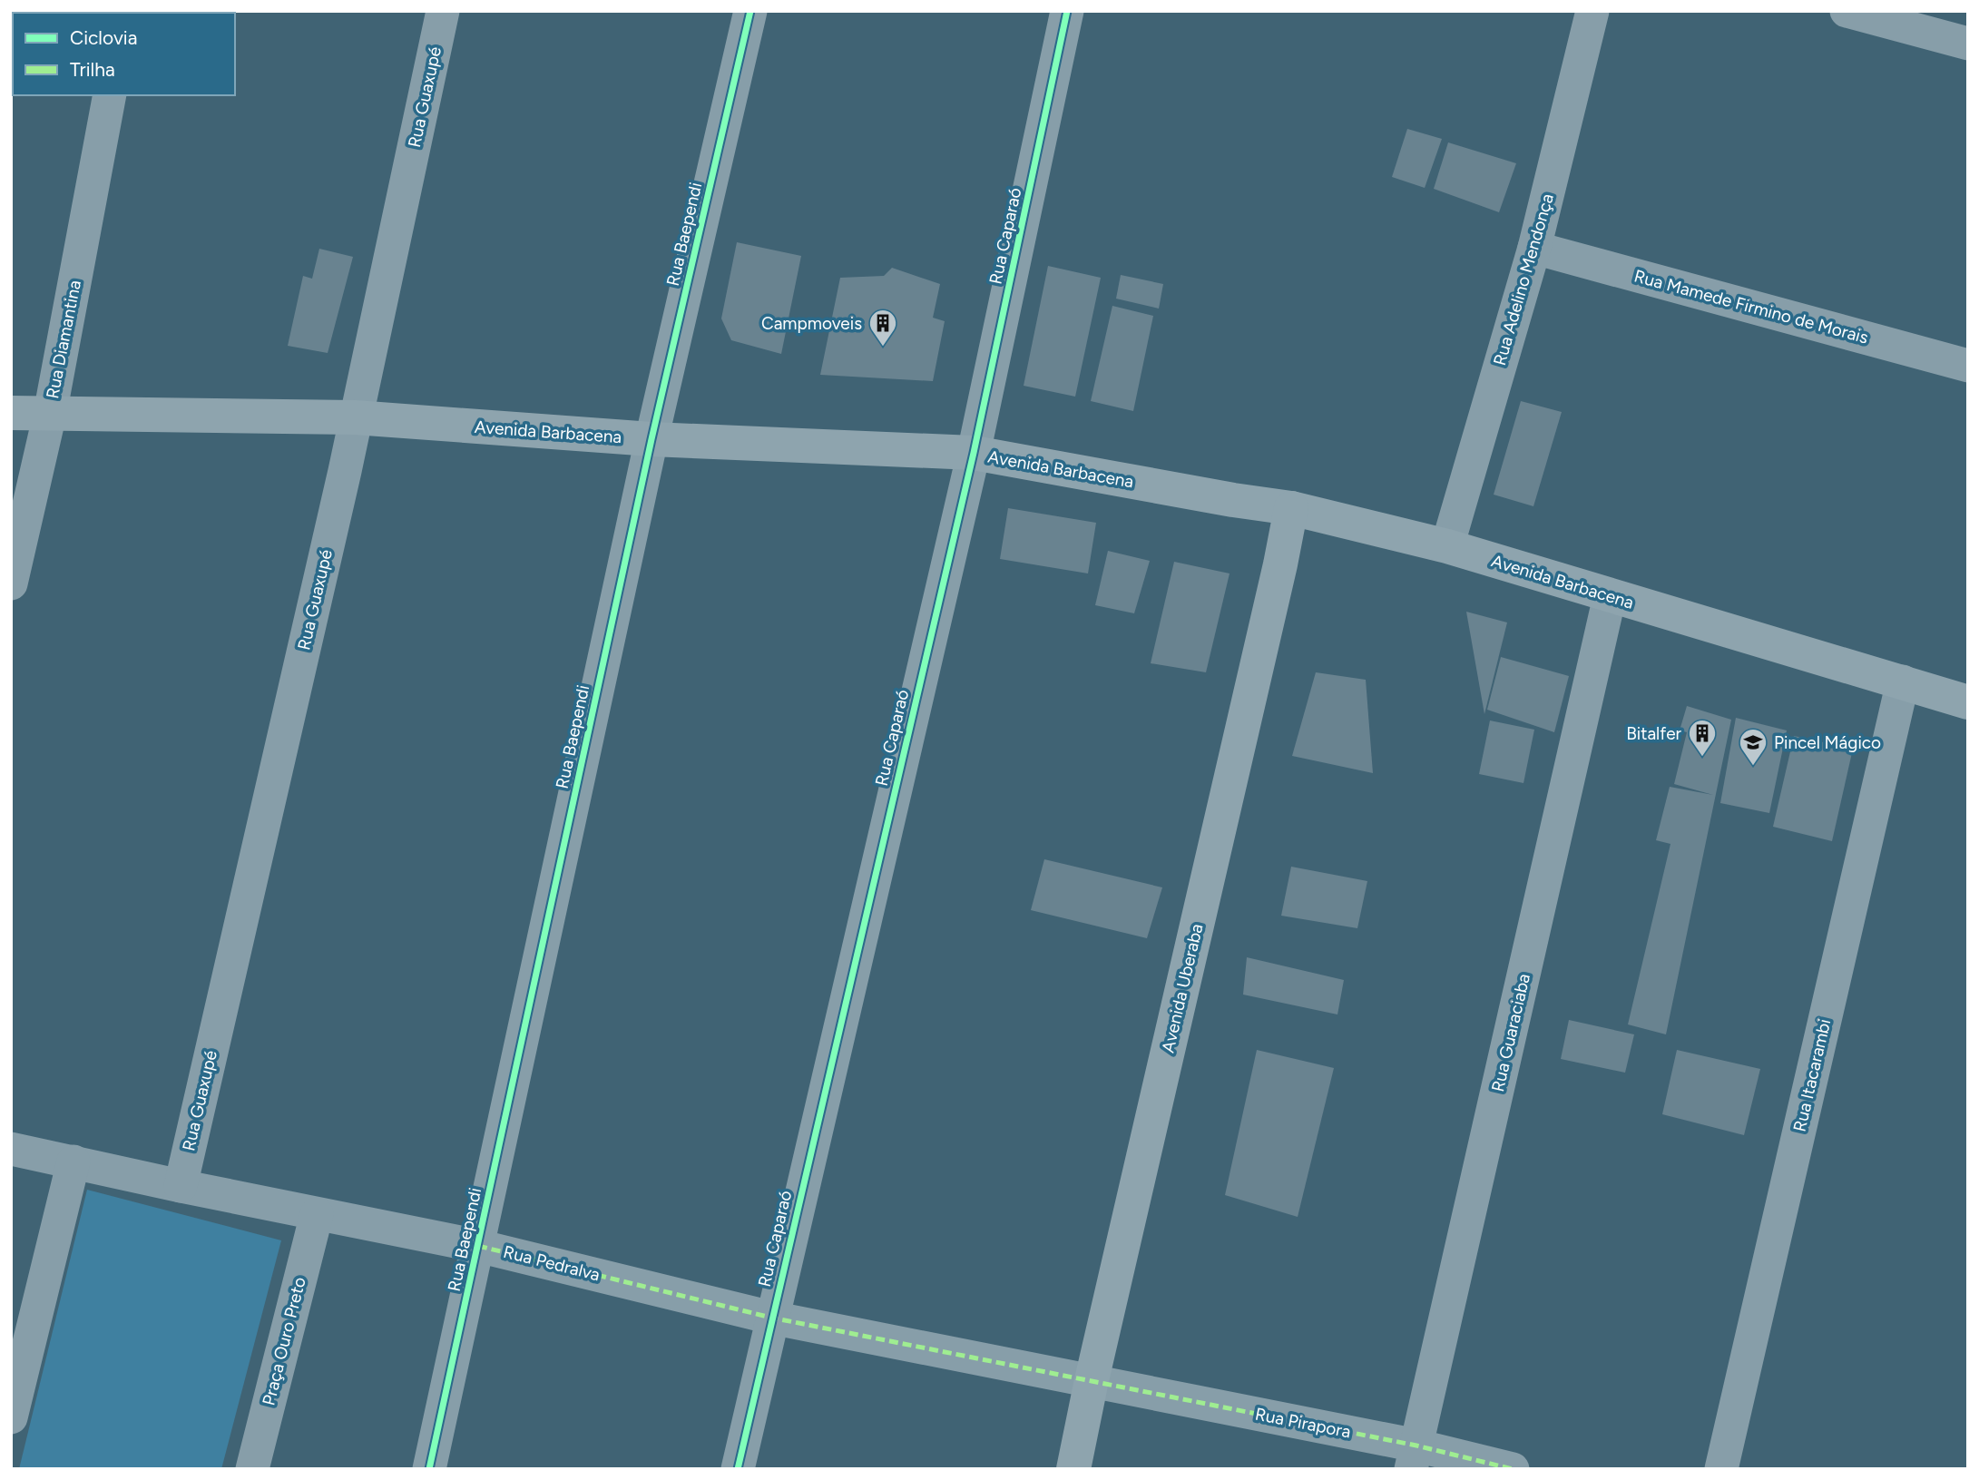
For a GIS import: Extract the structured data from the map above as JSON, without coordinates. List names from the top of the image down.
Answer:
{
  "streets": {
    "main road": ["Avenida Barbacena", "Avenida Uberaba"],
    "street": [
      "Rua Guaxupé",
      "Rua Baependi",
      "Rua Caparaó",
      "Rua Adelino Mendonça",
      "Rua Mamede Firmino de Morais",
      "Rua Diamantina",
      "Rua Guaraciaba",
      "Rua Itacarambi",
      "Rua Pedralva",
      "Praça Ouro Preto",
      "Rua Pirapora"
    ]
  },
  "crossings": [
    ["Rua Guaxupé", "Avenida Barbacena"],
    ["Rua Guaxupé", "Rua Pedralva"],
    ["Rua Baependi", "Avenida Barbacena"],
    ["Rua Baependi", "Rua Pedralva"],
    ["Rua Caparaó", "Avenida Barbacena"],
    ["Rua Caparaó", "Rua Pedralva"],
    ["Rua Adelino Mendonça", "Rua Mamede Firmino de Morais"],
    ["Rua Adelino Mendonça", "Avenida Barbacena"],
    ["Rua Diamantina", "Avenida Barbacena"],
    ["Avenida Barbacena", "Avenida Uberaba"],
    ["Avenida Barbacena", "Rua Guaraciaba"],
    ["Avenida Barbacena", "Rua Itacarambi"],
    ["Avenida Uberaba", "Rua Pedralva"],
    ["Avenida Uberaba", "Rua Pirapora"],
    ["Rua Guaraciaba", "Rua Pirapora"],
    ["Rua Pedralva", "Praça Ouro Preto"],
    ["Rua Pedralva", "Rua Pirapora"]
  ],
  "places": {
    "building": ["Campmoveis", "Bitalfer"],
    "school or university": ["Pincel Mágico"]
  },
  "legend": ["Ciclovia", "Trilha"]
}
